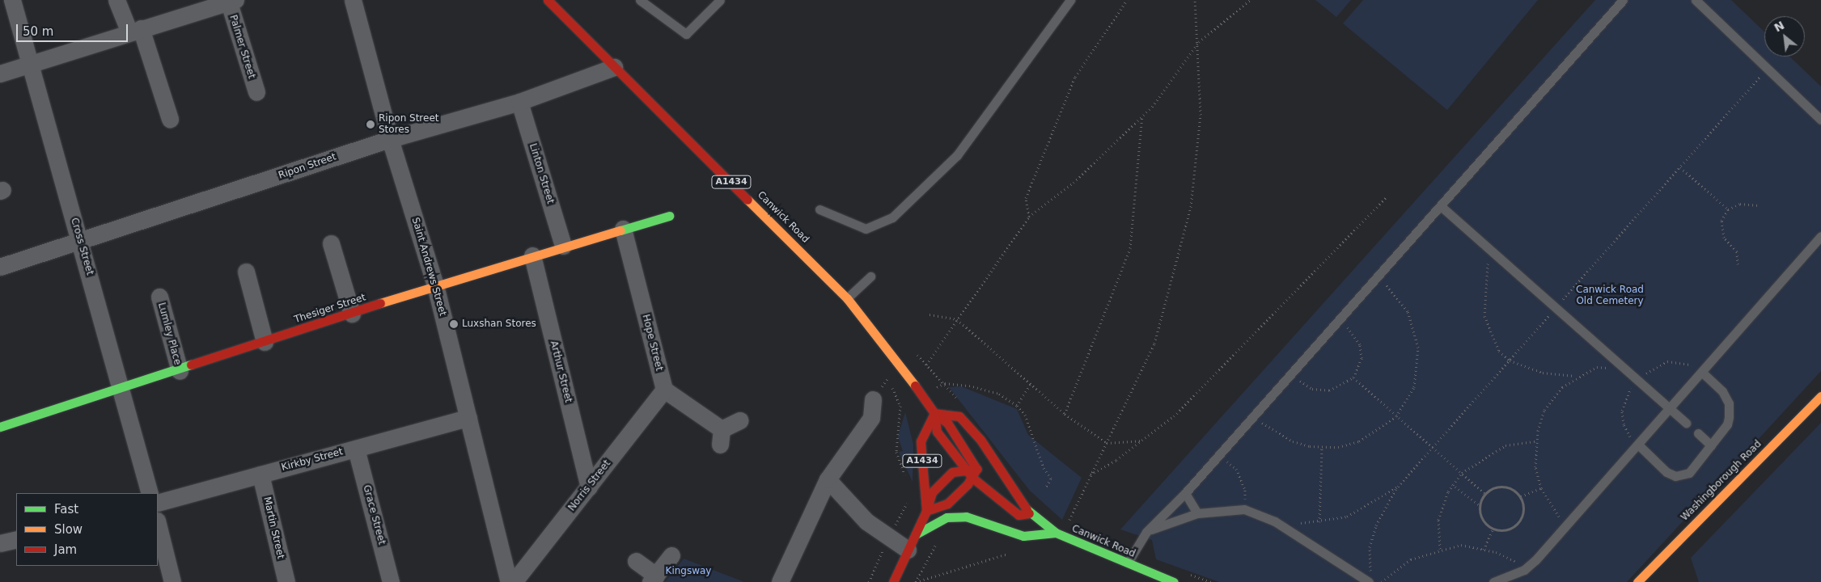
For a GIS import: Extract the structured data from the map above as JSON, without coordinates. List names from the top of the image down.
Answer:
{
  "streets": {
    "main road": [
      "A1434",
      "Canwick Road",
      "Thesiger Street",
      "Washingborough Road"
    ],
    "street": [
      "Palmer Street",
      "Ripon Street",
      "Linton Street",
      "Cross Street",
      "Saint Andrews Street",
      "Lumley Place",
      "Hope Street",
      "Arthur Street",
      "Kirkby Street",
      "Norris Street",
      "Grace Street",
      "Martin Street"
    ]
  },
  "crossings": [
    ["Ripon Street", "Linton Street"],
    ["Ripon Street", "Canwick Road"],
    ["Ripon Street", "Cross Street"],
    ["Ripon Street", "Saint Andrews Street"],
    ["Linton Street", "Thesiger Street"],
    ["A1434", "Canwick Road"],
    ["Cross Street", "Thesiger Street"],
    ["Saint Andrews Street", "Thesiger Street"],
    ["Saint Andrews Street", "Kirkby Street"],
    ["Thesiger Street", "Lumley Place"],
    ["Thesiger Street", "Hope Street"],
    ["Thesiger Street", "Arthur Street"],
    ["Hope Street", "Norris Street"],
    ["Arthur Street", "Norris Street"],
    ["Kirkby Street", "Grace Street"],
    ["Kirkby Street", "Martin Street"]
  ],
  "parks": ["Canwick Road Old Cemetery", "Kingsway"],
  "places": ["Ripon Street Stores", "Luxshan Stores"],
  "legend": ["Fast", "Slow", "Jam"],
  "scale_bar": "50 m",
  "north": "top left"
}
